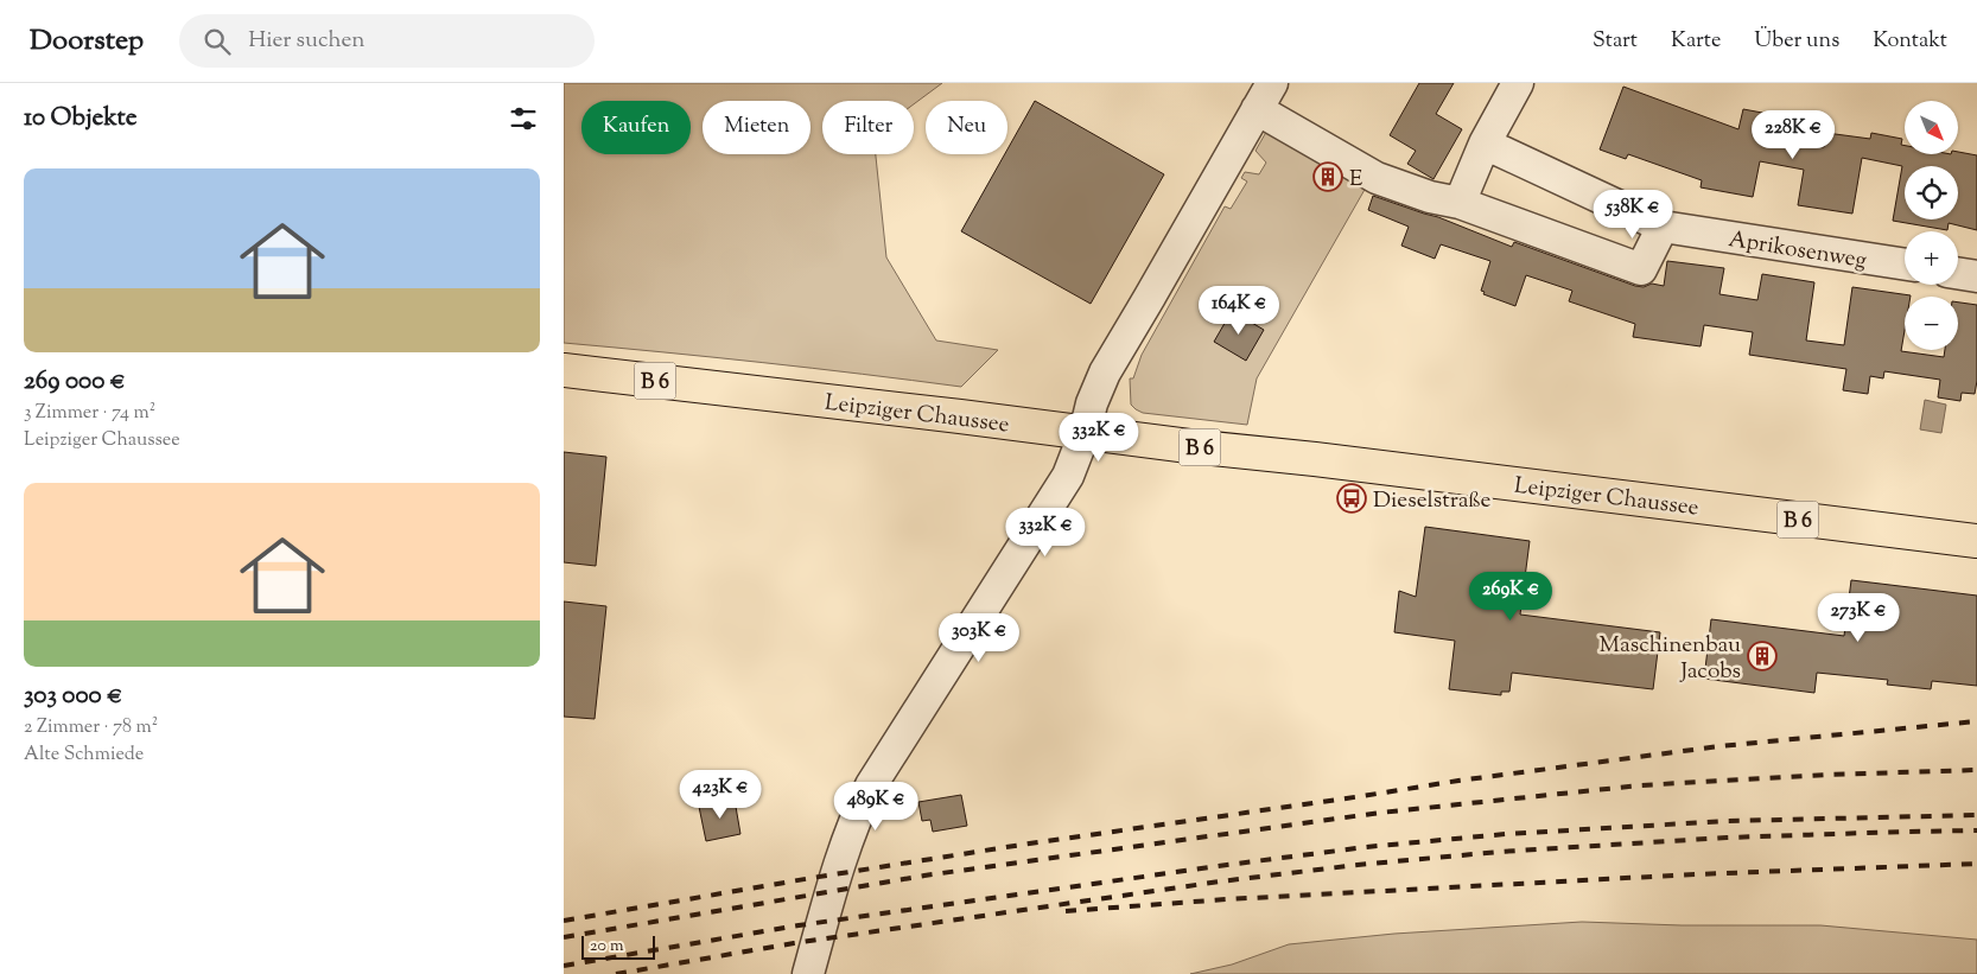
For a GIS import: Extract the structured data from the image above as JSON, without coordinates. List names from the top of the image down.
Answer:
{
  "streets": {
    "main road": ["B 6", "Leipziger Chaussee"],
    "street": ["Aprikosenweg"]
  },
  "places": {
    "building": ["E", "Maschinenbau Jacobs"],
    "bus stop": ["Dieselstraße"]
  },
  "scale_bar": "20 m",
  "north": "bottom right",
  "page": {
    "header": "Doorstep",
    "search": "Hier suchen",
    "nav": [
      "Start",
      "Karte",
      "Über uns",
      "Kontakt"
    ],
    "heading": "10 Objekte",
    "map_buttons": ["+", "−"],
    "chip": [
      "Kaufen",
      "Mieten",
      "Filter",
      "Neu"
    ],
    "price": [
      "228K €",
      "538K €",
      "164K €",
      "332K €",
      "332K €",
      "269K €",
      "273K €",
      "303K €",
      "423K €",
      "489K €"
    ],
    "list": [
      {
        "name": "269 000 €",
        "note": "3 Zimmer · 74 m² · Leipziger Chaussee"
      },
      {
        "name": "303 000 €",
        "note": "2 Zimmer · 78 m² · Alte Schmiede"
      }
    ],
    "scale": "20 m"
  }
}
